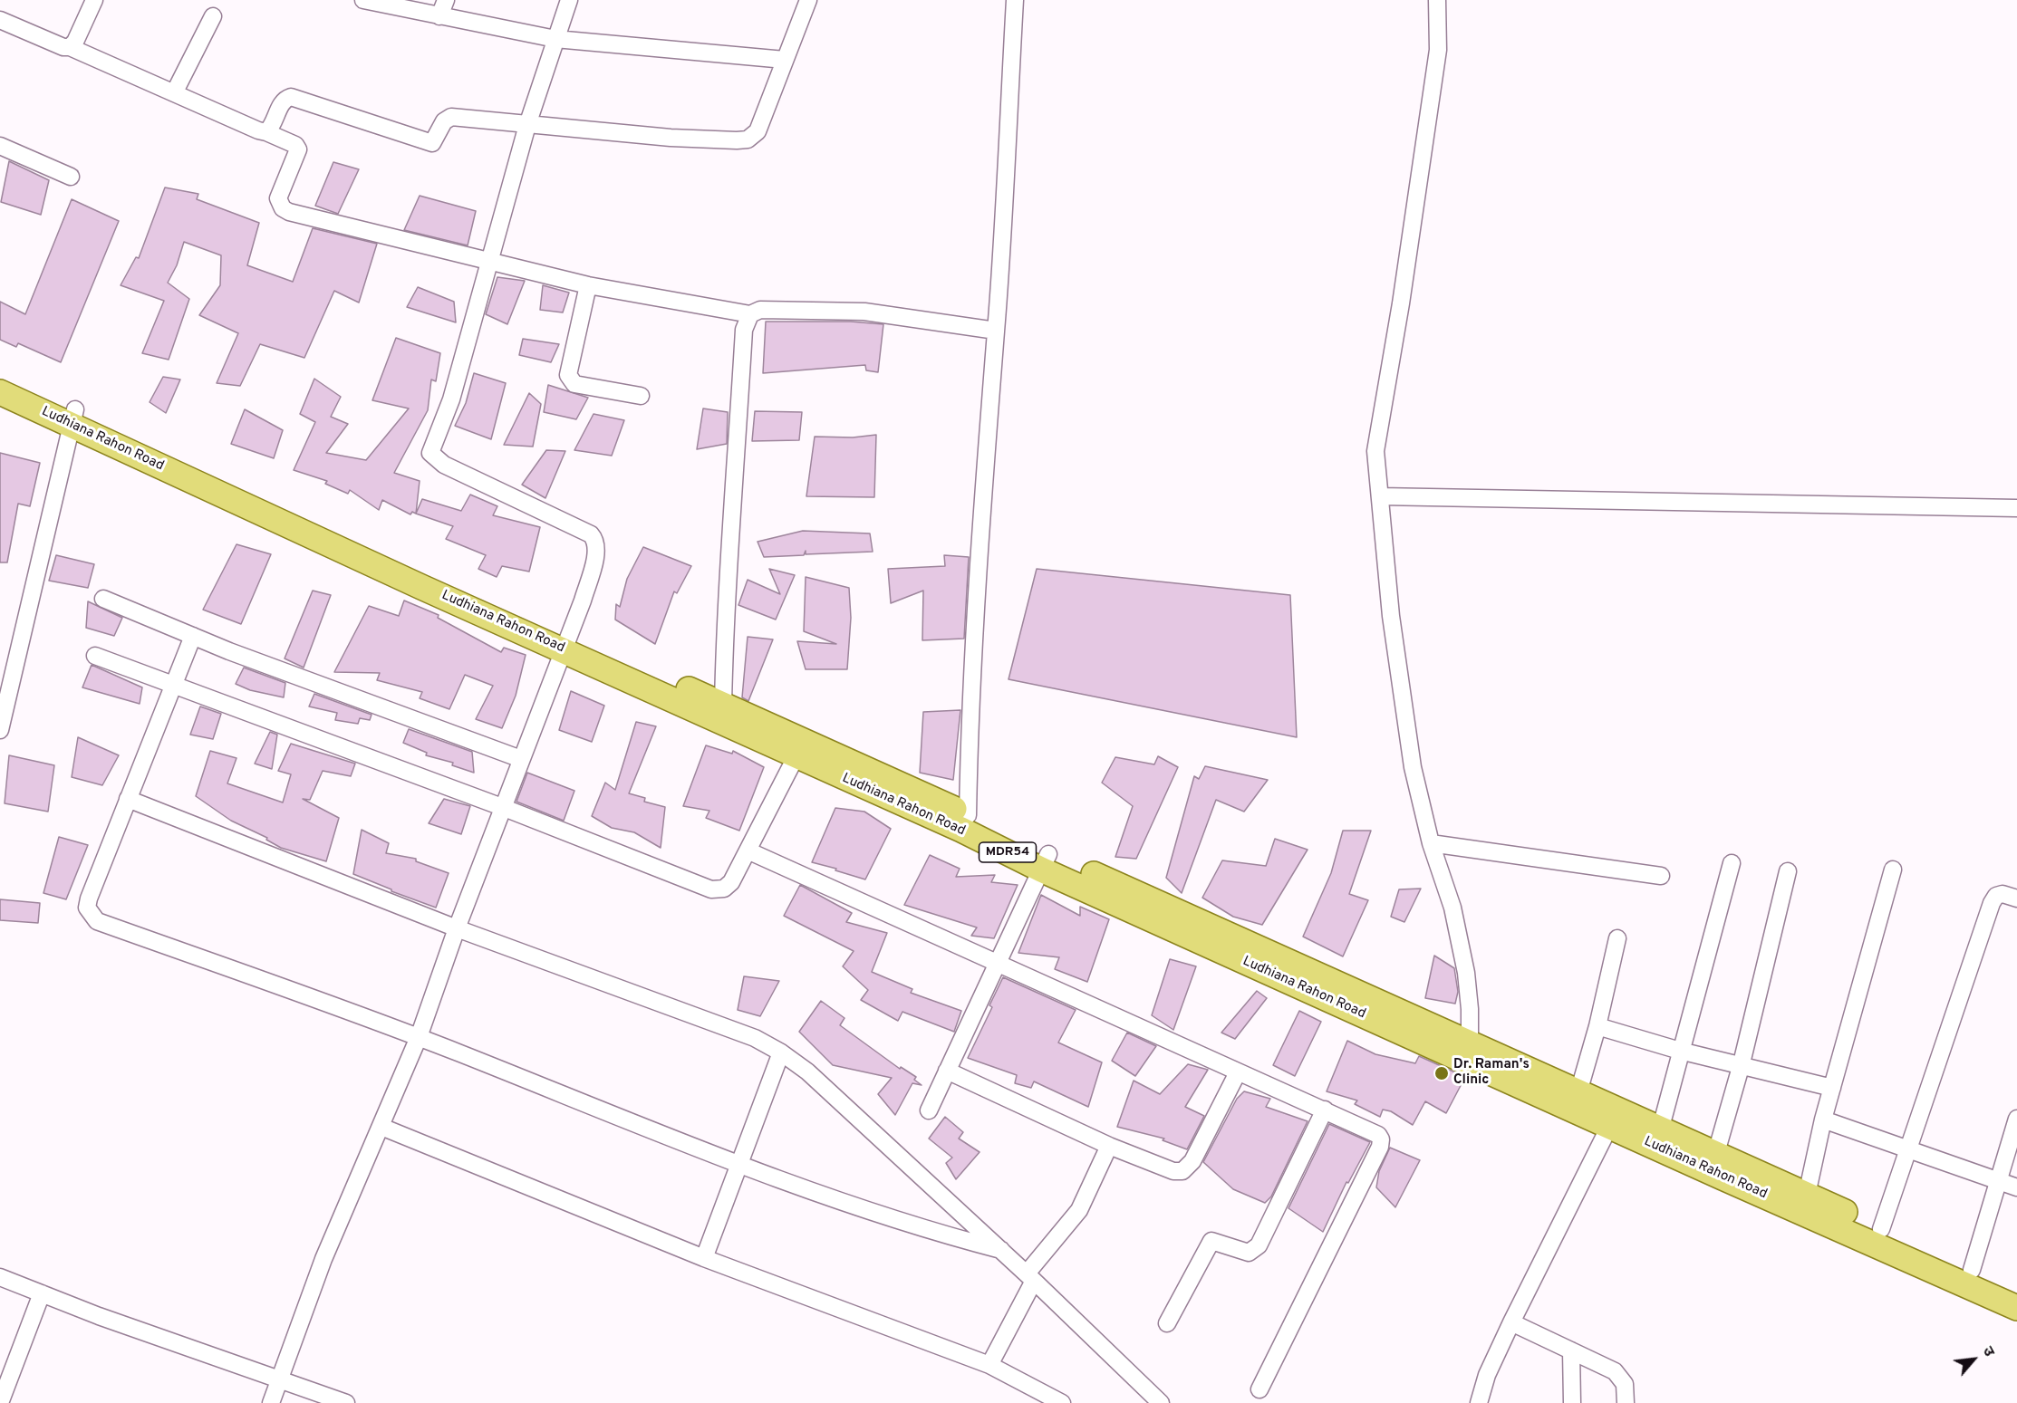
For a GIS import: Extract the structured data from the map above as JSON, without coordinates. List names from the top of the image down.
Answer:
{
  "streets": {
    "main road": ["Ludhiana Rahon Road", "MDR54"]
  },
  "places": ["Dr. Raman's Clinic"],
  "north": "top right"
}
